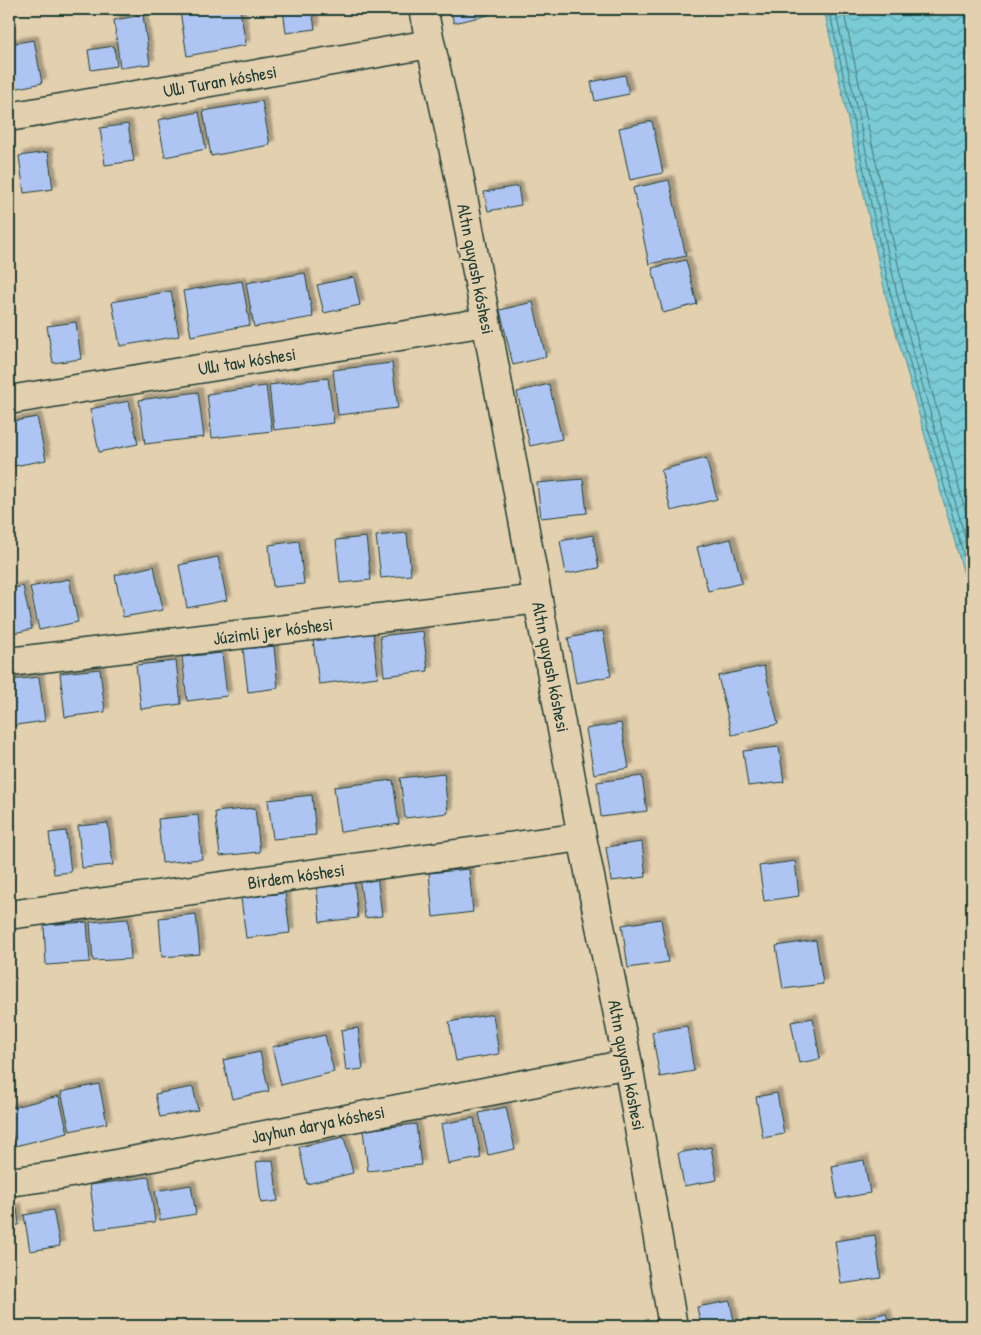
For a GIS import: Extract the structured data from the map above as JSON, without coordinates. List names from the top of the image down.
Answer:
{
  "streets": {
    "street": [
      "Ullı Turan kóshesi",
      "Altın quyash kóshesi",
      "Ullı taw kóshesi",
      "Júzimli jer kóshesi",
      "Birdem kóshesi",
      "Jayhun darya kóshesi"
    ]
  },
  "crossings": [
    ["Ullı Turan kóshesi", "Altın quyash kóshesi"],
    ["Altın quyash kóshesi", "Ullı taw kóshesi"],
    ["Altın quyash kóshesi", "Júzimli jer kóshesi"],
    ["Altın quyash kóshesi", "Birdem kóshesi"],
    ["Altın quyash kóshesi", "Jayhun darya kóshesi"]
  ]
}
